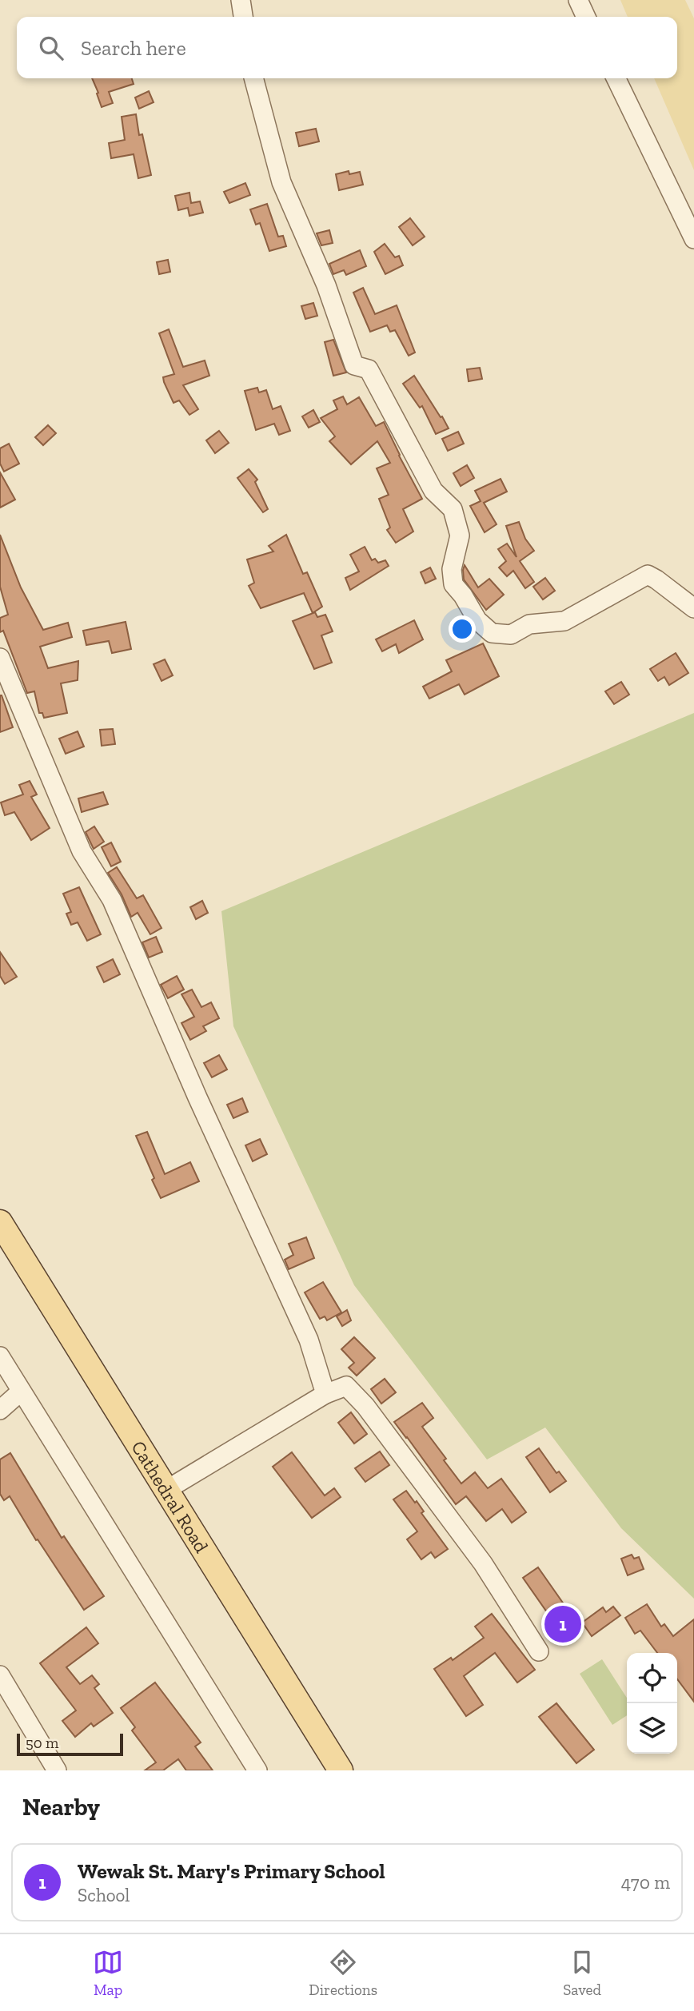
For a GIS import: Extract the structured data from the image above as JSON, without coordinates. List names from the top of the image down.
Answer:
{
  "streets": {
    "main road": ["Cathedral Road"]
  },
  "scale_bar": "50 m",
  "page": {
    "search": "Search here",
    "pins": "1",
    "scale": "50 m",
    "heading": "Nearby",
    "list": [
      {
        "mark": "1",
        "name": "Wewak St. Mary's Primary School",
        "note": "School",
        "value": "470 m"
      }
    ],
    "nav": ["Map", "Directions", "Saved"]
  }
}
